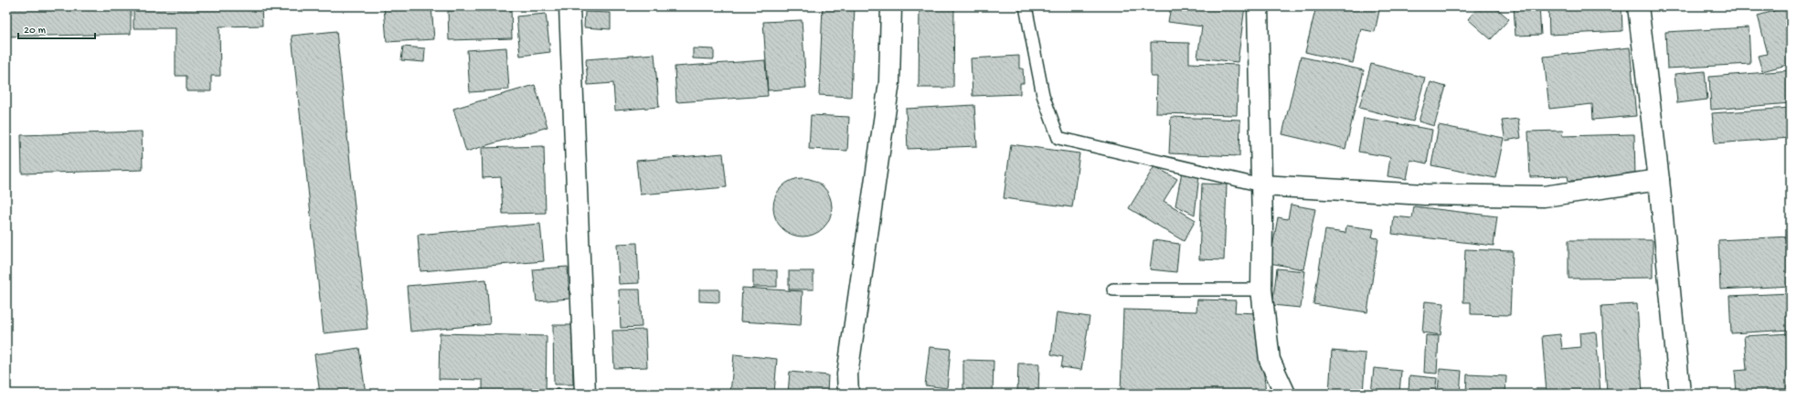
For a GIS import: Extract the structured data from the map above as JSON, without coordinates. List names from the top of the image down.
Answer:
{
  "scale_bar": "20 m"
}
